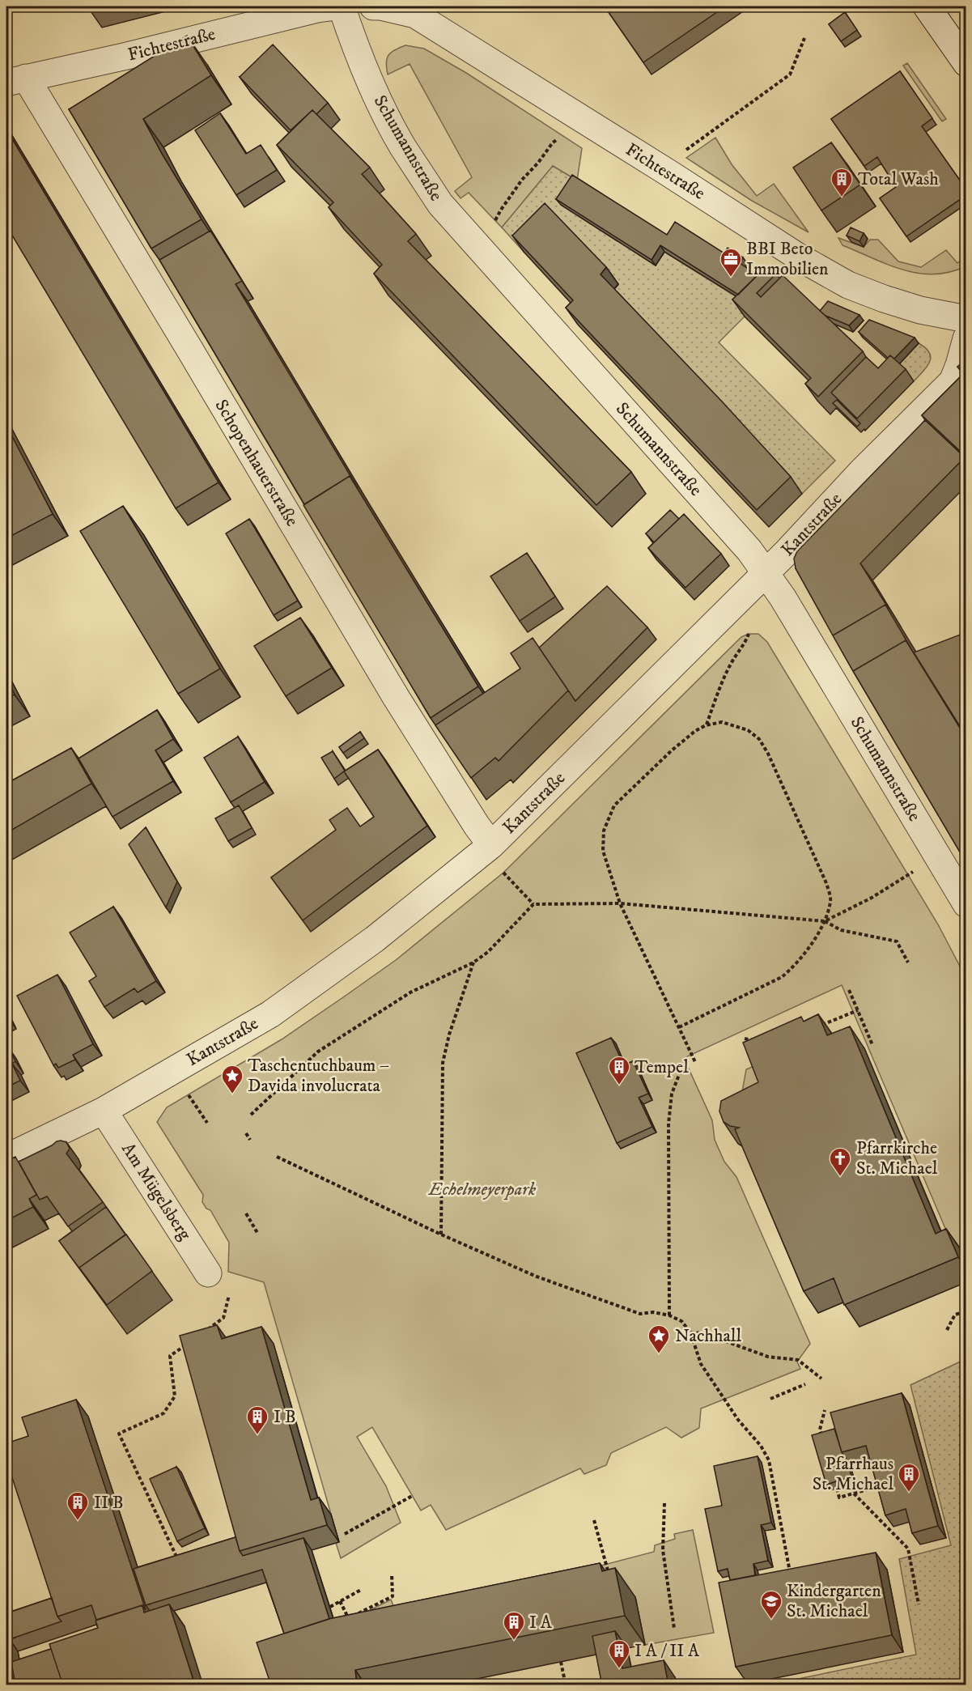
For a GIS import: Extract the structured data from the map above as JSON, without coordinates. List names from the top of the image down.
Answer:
{
  "streets": {
    "street": [
      "Fichtestraße",
      "Schumannstraße",
      "Schopenhauerstraße",
      "Kantstraße",
      "Am Mügelsberg"
    ]
  },
  "crossings": [
    ["Fichtestraße", "Schopenhauerstraße"],
    ["Schumannstraße", "Kantstraße"],
    ["Schopenhauerstraße", "Kantstraße"],
    ["Kantstraße", "Am Mügelsberg"]
  ],
  "parks": ["Echelmeyerpark"],
  "places": {
    "building": [
      "Total Wash",
      "Tempel",
      "I B",
      "Pfarrhaus St. Michael",
      "II B",
      "I A",
      "I A / II A"
    ],
    "office": ["BBI Beto Immobilien"],
    "place": ["Taschentuchbaum – Davida involucrata", "Nachhall"],
    "church": ["Pfarrkirche St. Michael"],
    "school or university": ["Kindergarten St. Michael"]
  }
}
